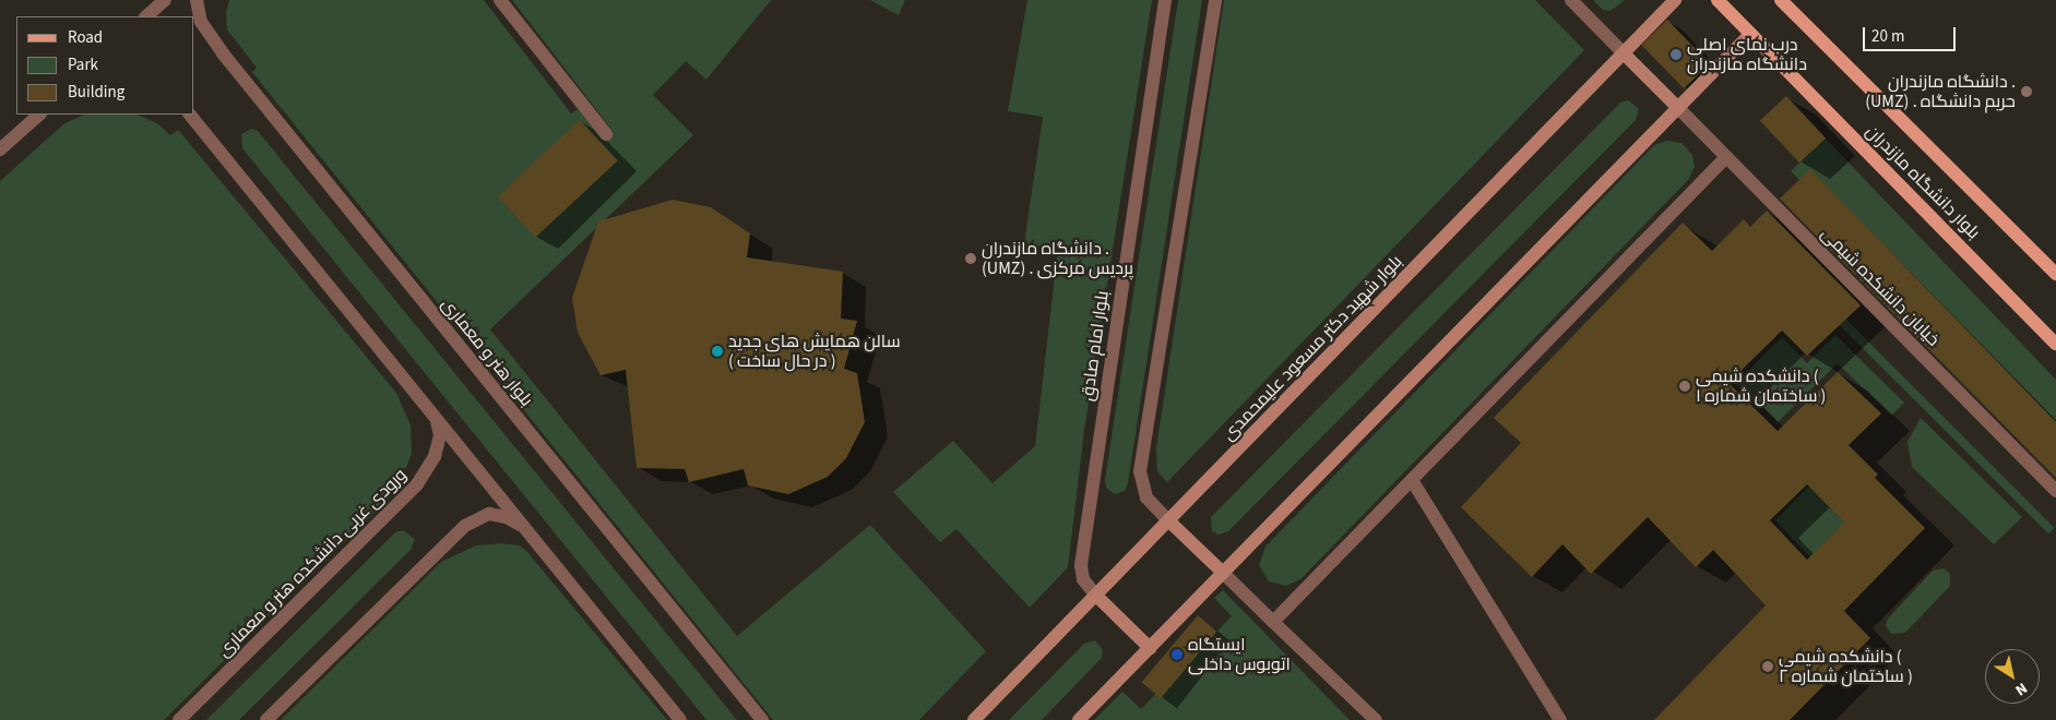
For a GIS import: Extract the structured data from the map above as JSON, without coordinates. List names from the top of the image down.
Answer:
{
  "streets": {
    "main road": ["بلوار دانشگاه مازندران", "بلوار شهید دکتر مسعود علیمحمدی"],
    "street": [
      "خیابان دانشکده شیمی",
      "بلوار امام صادق",
      "بلوار هنر و معماری",
      "ورودی غربی دانشکده هنر و معماری"
    ]
  },
  "crossings": [
    ["بلوار امام صادق", "بلوار شهید دکتر مسعود علیمحمدی"]
  ],
  "places": [
    "درب نمای اصلی دانشگاه مازندران",
    "دانشگاه مازندران . (UMZ) . حریم دانشگاه",
    "دانشگاه مازندران . (UMZ) . پردیس مرکزی",
    "سالن همایش های جدید ( در حال ساخت )",
    "دانشکده شیمی ( ساختمان شماره ۱ )",
    "ایستگاه اتوبوس داخلی",
    "دانشکده شیمی ( ساختمان شماره ۲ )"
  ],
  "legend": ["Road", "Park", "Building"],
  "scale_bar": "20 m",
  "north": "bottom right"
}
